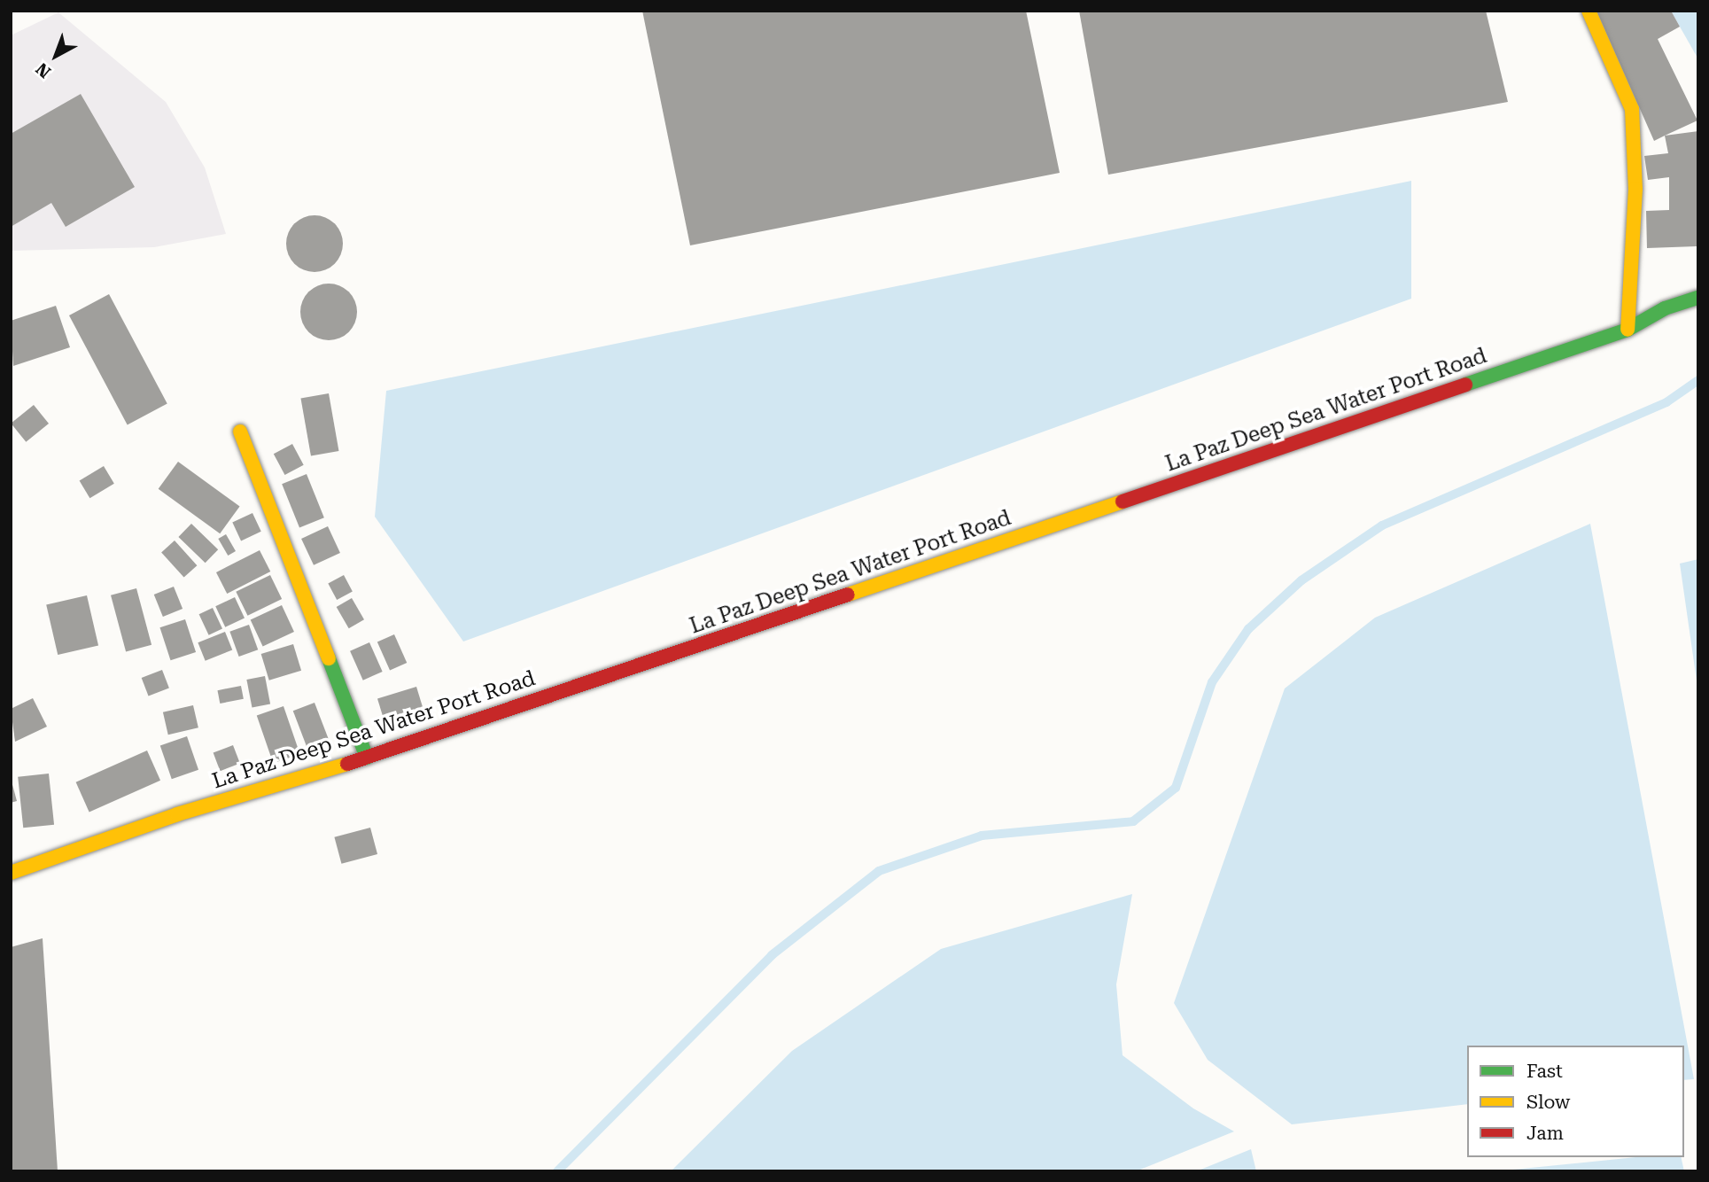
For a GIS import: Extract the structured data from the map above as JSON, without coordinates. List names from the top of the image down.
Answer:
{
  "streets": {
    "main road": ["La Paz Deep Sea Water Port Road"]
  },
  "legend": ["Fast", "Slow", "Jam"],
  "north": "bottom left"
}
